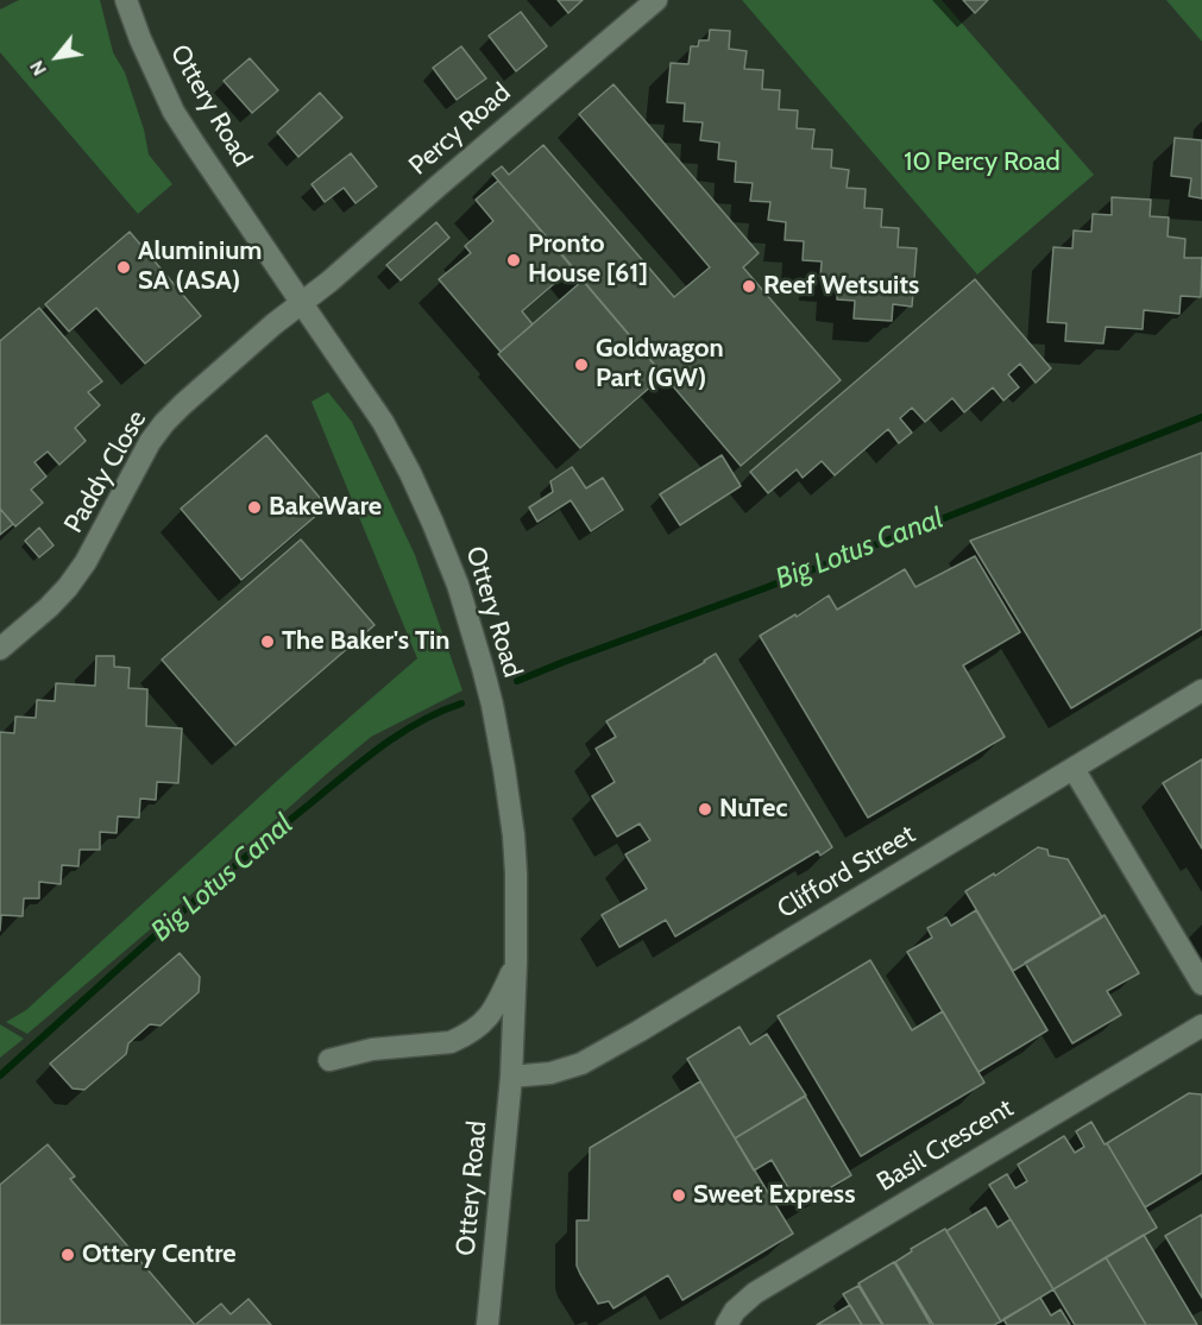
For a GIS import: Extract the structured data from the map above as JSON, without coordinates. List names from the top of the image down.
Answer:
{
  "streets": {
    "street": [
      "Ottery Road",
      "Percy Road",
      "Paddy Close",
      "Clifford Street",
      "Basil Crescent"
    ]
  },
  "crossings": [
    ["Ottery Road", "Percy Road"],
    ["Ottery Road", "Paddy Close"],
    ["Ottery Road", "Clifford Street"],
    ["Percy Road", "Paddy Close"]
  ],
  "water": ["Big Lotus Canal"],
  "parks": ["10 Percy Road"],
  "places": [
    "Pronto House [61]",
    "Aluminium SA (ASA)",
    "Reef Wetsuits",
    "Goldwagon Part (GW)",
    "BakeWare",
    "The Baker's Tin",
    "NuTec",
    "Sweet Express",
    "Ottery Centre"
  ],
  "north": "bottom left"
}
